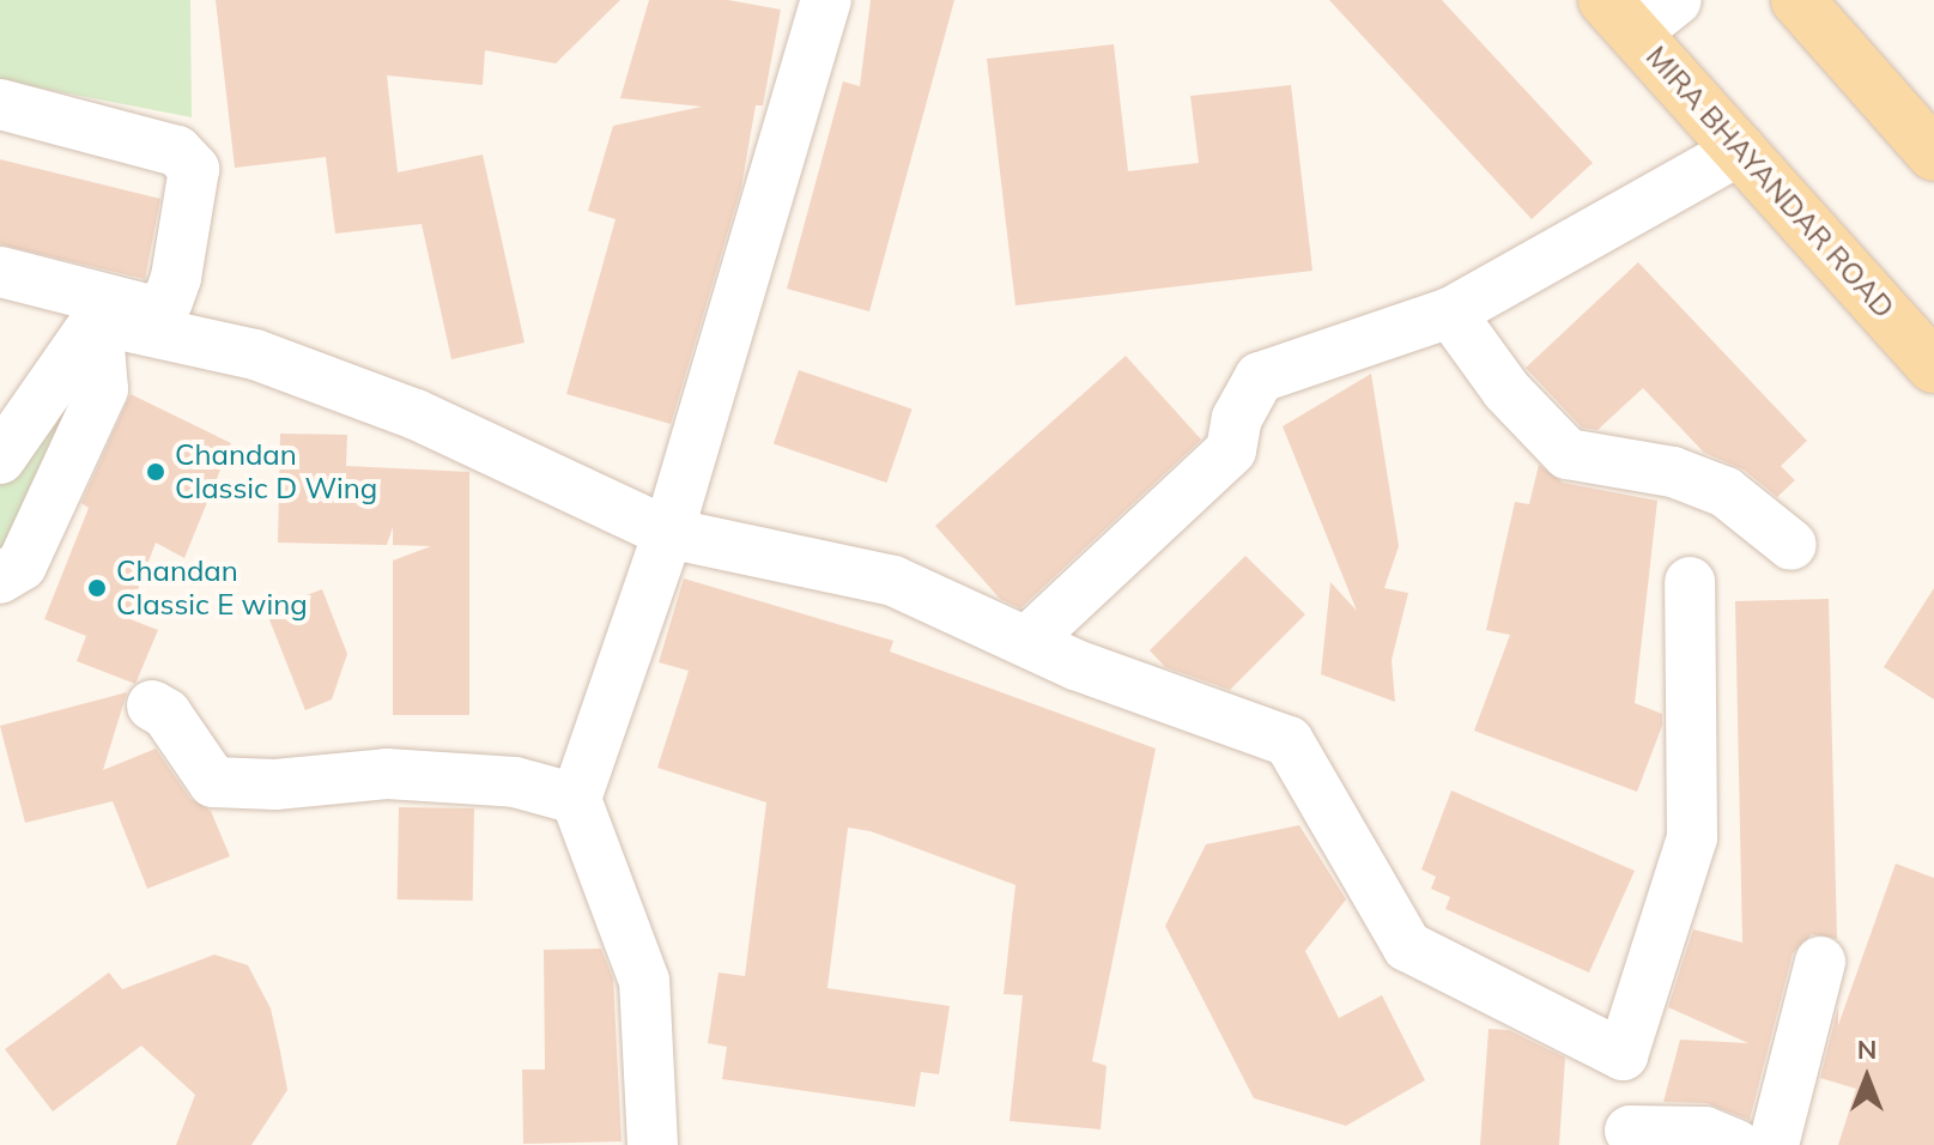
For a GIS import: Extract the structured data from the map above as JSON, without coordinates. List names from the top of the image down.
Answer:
{
  "streets": {
    "main road": ["MIRA BHAYANDAR ROAD"]
  },
  "places": ["Chandan Classic D Wing", "Chandan Classic E wing"],
  "north": "top"
}
